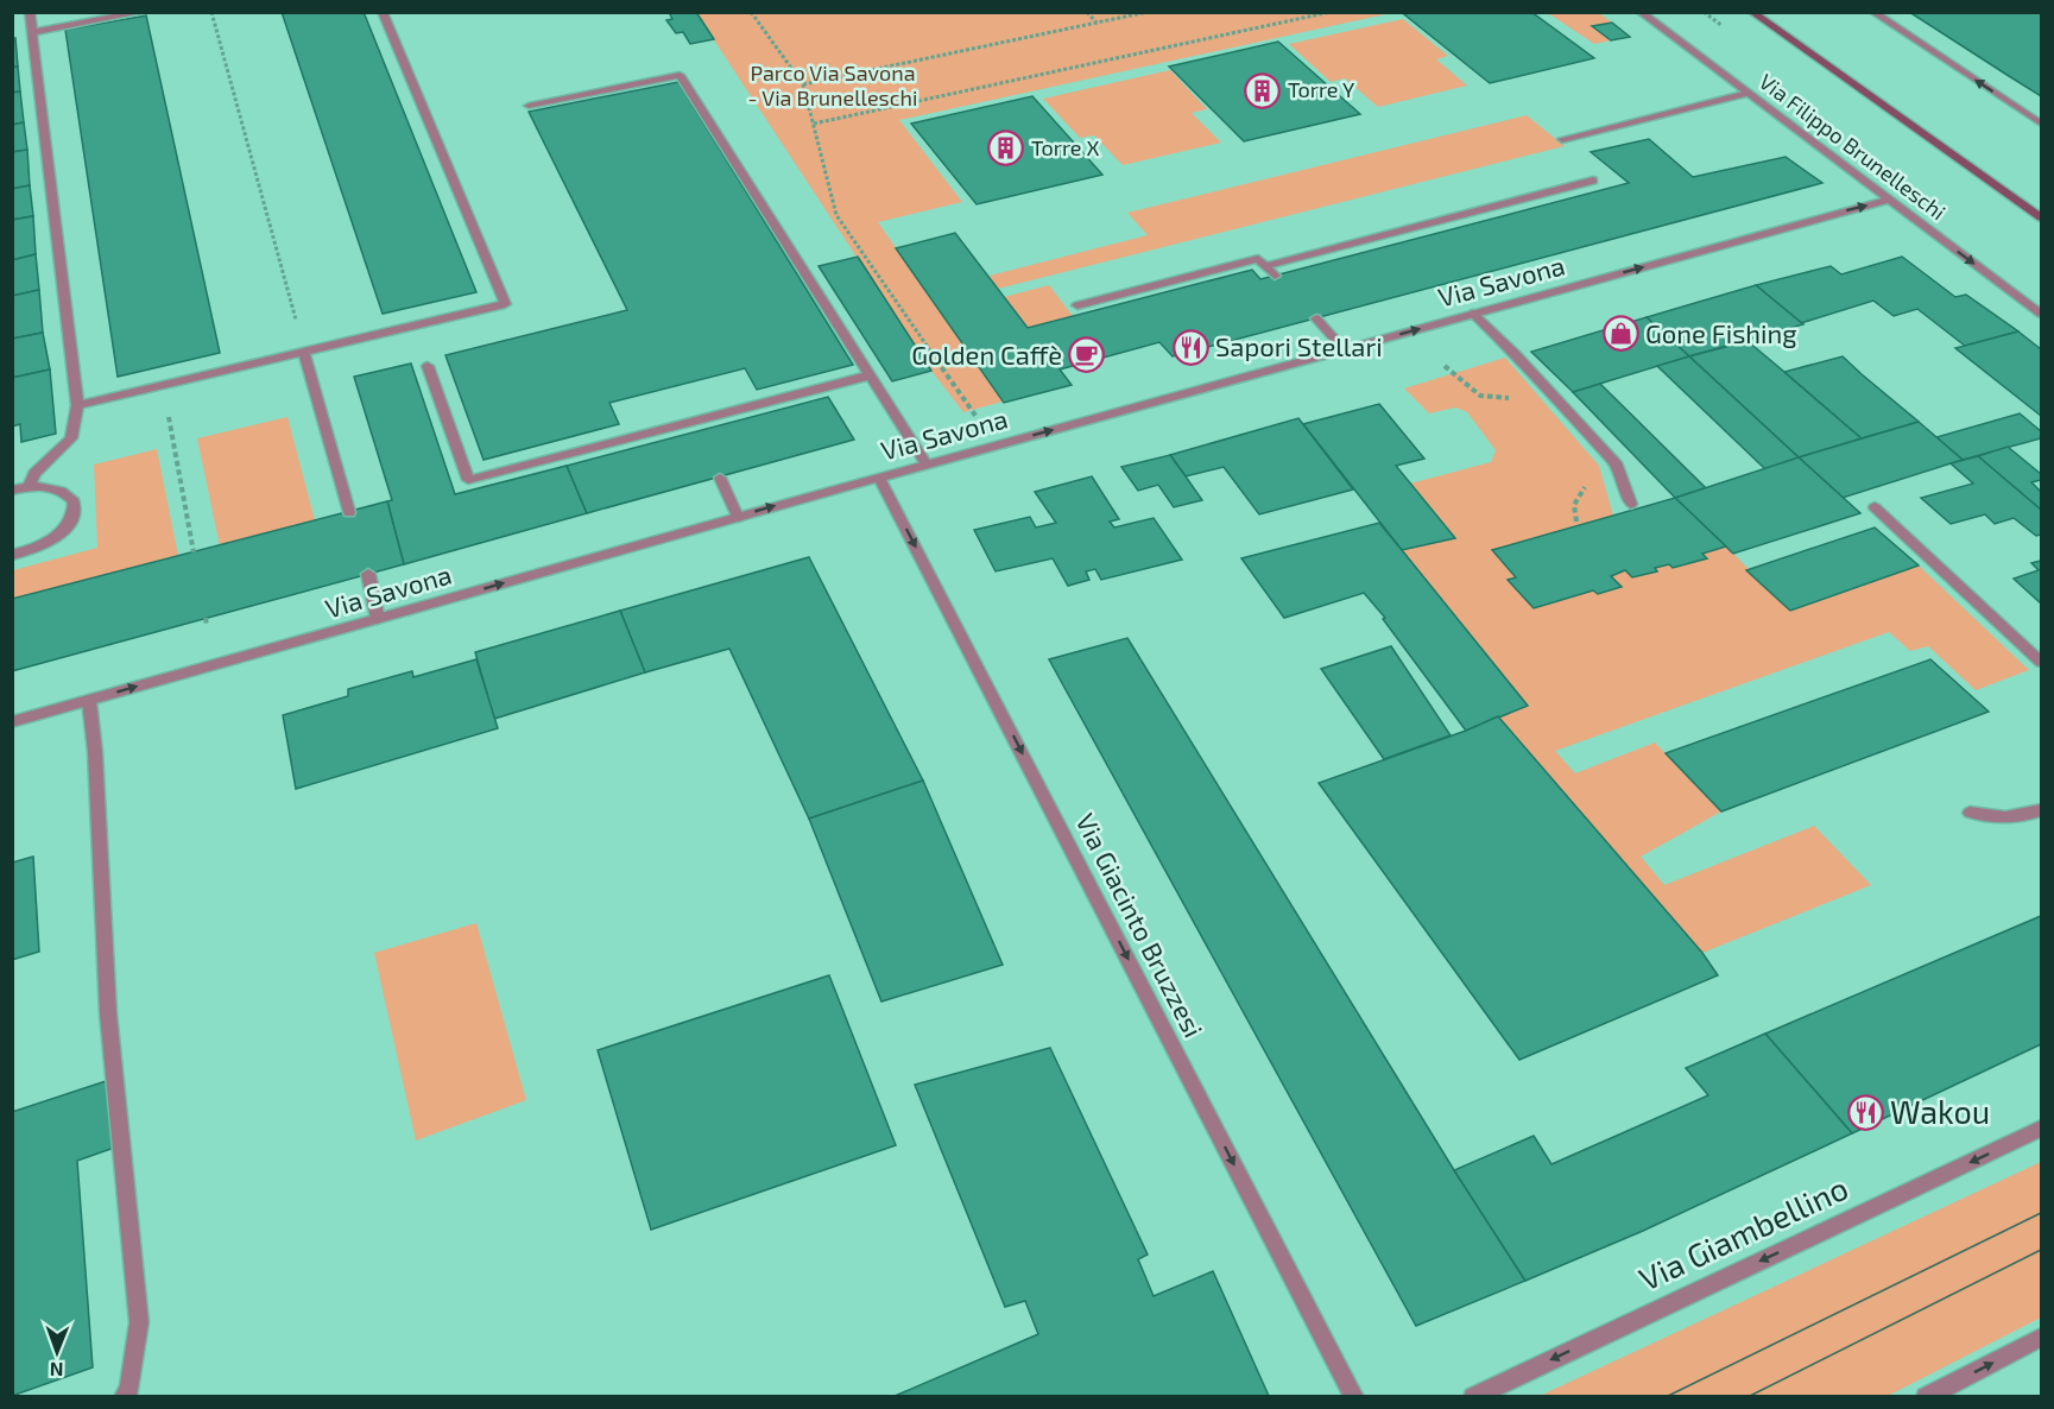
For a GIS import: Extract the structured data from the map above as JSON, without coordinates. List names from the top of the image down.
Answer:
{
  "streets": {
    "street": [
      "Via Filippo Brunelleschi",
      "Via Savona",
      "Via Giacinto Bruzzesi",
      "Via Giambellino"
    ]
  },
  "crossings": [
    ["Via Filippo Brunelleschi", "Via Savona"],
    ["Via Savona", "Via Giacinto Bruzzesi"]
  ],
  "one_way": [
    "Via Filippo Brunelleschi",
    "Via Savona",
    "Via Giacinto Bruzzesi",
    "Via Giambellino"
  ],
  "parks": ["Parco Via Savona - Via Brunelleschi"],
  "places": {
    "building": ["Torre Y", "Torre X"],
    "shop": ["Gone Fishing"],
    "restaurant": ["Sapori Stellari", "Wakou"],
    "cafe": ["Golden Caffè"]
  },
  "north": "bottom"
}
